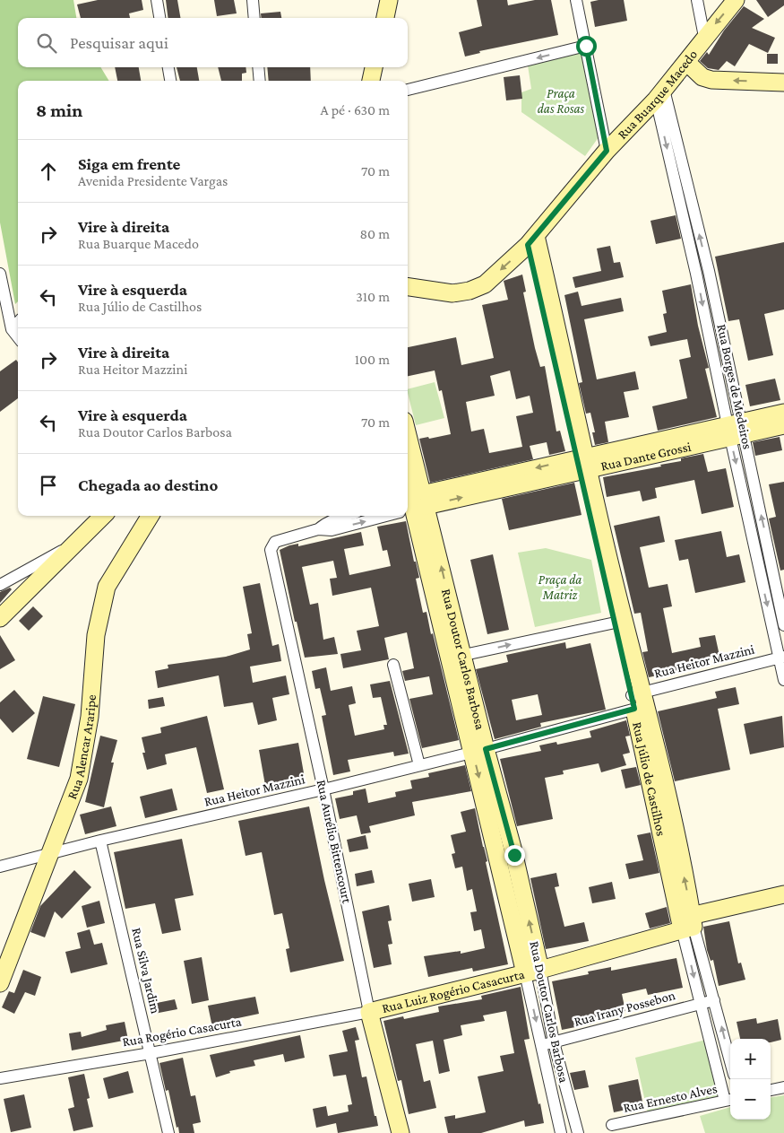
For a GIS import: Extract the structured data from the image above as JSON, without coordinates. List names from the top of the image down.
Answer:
{
  "streets": {
    "street": [
      "Rua Buarque Macedo",
      "Rua Borges de Medeiros",
      "Rua Dante Grossi",
      "Rua Doutor Carlos Barbosa",
      "Rua Heitor Mazzini",
      "Rua Alencar Araripe",
      "Rua Júlio de Castilhos",
      "Rua Aurélio Bittencourt",
      "Rua Silva Jardim",
      "Rua Luiz Rogério Casacurta",
      "Rua Irany Possebon",
      "Rua Rogério Casacurta",
      "Rua Ernesto Alves"
    ]
  },
  "crossings": [
    ["Rua Buarque Macedo", "Rua Borges de Medeiros"],
    ["Rua Buarque Macedo", "Rua Júlio de Castilhos"],
    ["Rua Borges de Medeiros", "Rua Dante Grossi"],
    ["Rua Borges de Medeiros", "Rua Heitor Mazzini"],
    ["Rua Dante Grossi", "Rua Doutor Carlos Barbosa"],
    ["Rua Dante Grossi", "Rua Júlio de Castilhos"],
    ["Rua Dante Grossi", "Rua Aurélio Bittencourt"],
    ["Rua Doutor Carlos Barbosa", "Rua Heitor Mazzini"],
    ["Rua Doutor Carlos Barbosa", "Rua Luiz Rogério Casacurta"],
    ["Rua Doutor Carlos Barbosa", "Rua Irany Possebon"],
    ["Rua Heitor Mazzini", "Rua Alencar Araripe"],
    ["Rua Heitor Mazzini", "Rua Júlio de Castilhos"],
    ["Rua Heitor Mazzini", "Rua Aurélio Bittencourt"],
    ["Rua Heitor Mazzini", "Rua Silva Jardim"],
    ["Rua Júlio de Castilhos", "Rua Luiz Rogério Casacurta"],
    ["Rua Júlio de Castilhos", "Rua Irany Possebon"],
    ["Rua Júlio de Castilhos", "Rua Ernesto Alves"],
    ["Rua Aurélio Bittencourt", "Rua Luiz Rogério Casacurta"],
    ["Rua Aurélio Bittencourt", "Rua Rogério Casacurta"],
    ["Rua Silva Jardim", "Rua Rogério Casacurta"],
    ["Rua Luiz Rogério Casacurta", "Rua Rogério Casacurta"]
  ],
  "one_way": ["Rua Buarque Macedo"],
  "parks": ["Praça das Rosas", "Praça da Matriz"],
  "page": {
    "search": "Pesquisar aqui",
    "heading": ["8 min", "A pé · 630 m"],
    "list": [
      ["Siga em frente", "Avenida Presidente Vargas", "70 m"],
      ["Vire à direita", "Rua Buarque Macedo", "80 m"],
      ["Vire à esquerda", "Rua Júlio de Castilhos", "310 m"],
      ["Vire à direita", "Rua Heitor Mazzini", "100 m"],
      ["Vire à esquerda", "Rua Doutor Carlos Barbosa", "70 m"],
      "Chegada ao destino"
    ],
    "map_buttons": ["+", "−"]
  }
}
